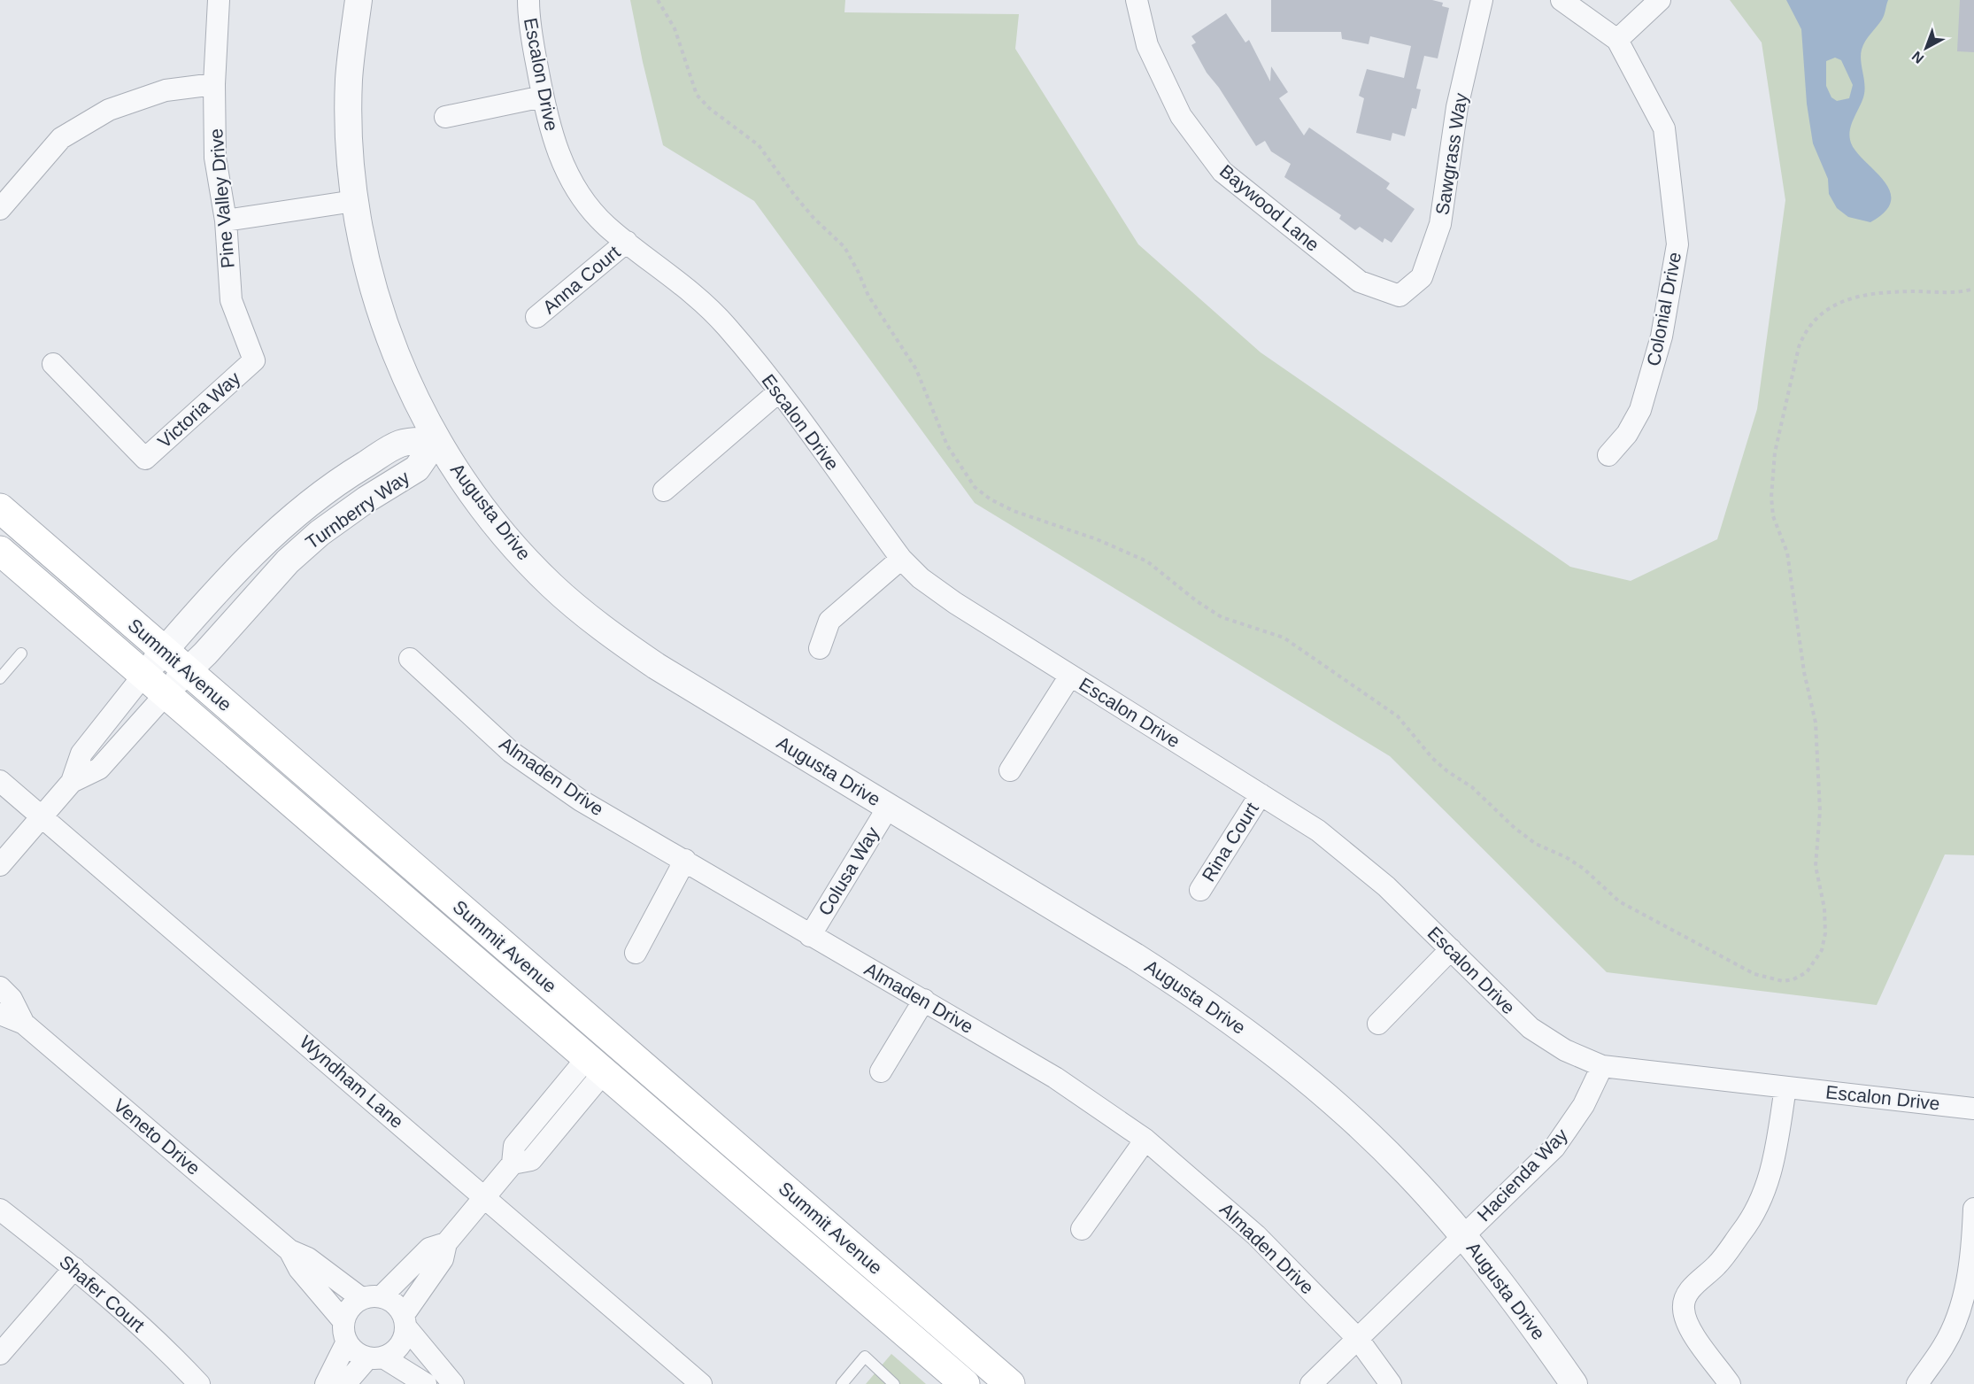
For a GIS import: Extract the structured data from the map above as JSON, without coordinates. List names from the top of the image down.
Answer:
{
  "streets": {
    "main road": ["Summit Avenue"],
    "street": [
      "Escalon Drive",
      "Sawgrass Way",
      "Pine Valley Drive",
      "Baywood Lane",
      "Anna Court",
      "Colonial Drive",
      "Victoria Way",
      "Turnberry Way",
      "Augusta Drive",
      "Almaden Drive",
      "Rina Court",
      "Colusa Way",
      "Wyndham Lane",
      "Veneto Drive",
      "Hacienda Way",
      "Shafer Court"
    ]
  },
  "crossings": [
    ["Escalon Drive", "Anna Court"],
    ["Escalon Drive", "Rina Court"],
    ["Escalon Drive", "Hacienda Way"],
    ["Sawgrass Way", "Baywood Lane"],
    ["Pine Valley Drive", "Victoria Way"],
    ["Turnberry Way", "Augusta Drive"],
    ["Turnberry Way", "Summit Avenue"],
    ["Augusta Drive", "Colusa Way"],
    ["Augusta Drive", "Hacienda Way"],
    ["Almaden Drive", "Colusa Way"],
    ["Almaden Drive", "Hacienda Way"]
  ],
  "north": "bottom left"
}
